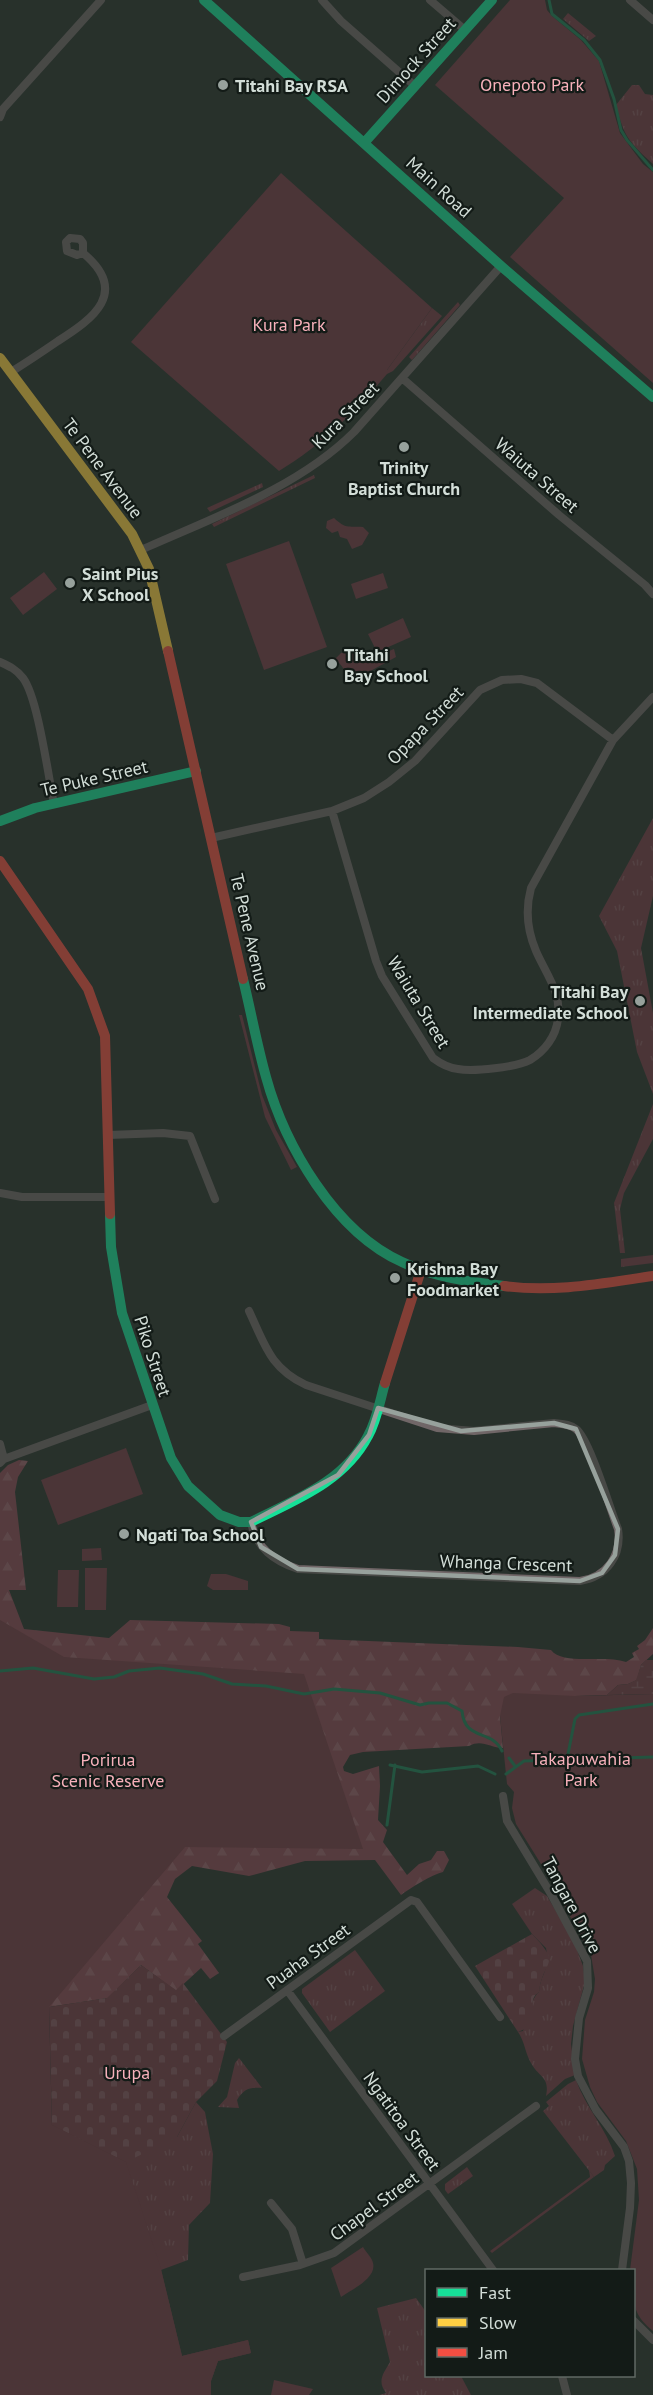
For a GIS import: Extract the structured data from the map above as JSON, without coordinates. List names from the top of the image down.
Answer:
{
  "streets": {
    "street": [
      "Dimock Street",
      "Main Road",
      "Kura Street",
      "Te Pene Avenue",
      "Waiuta Street",
      "Opapa Street",
      "Te Puke Street",
      "Piko Street",
      "Whanga Crescent",
      "Tangare Drive",
      "Puaha Street",
      "Ngatitoa Street",
      "Chapel Street"
    ]
  },
  "crossings": [
    ["Dimock Street", "Main Road"],
    ["Main Road", "Kura Street"],
    ["Kura Street", "Te Pene Avenue"],
    ["Kura Street", "Waiuta Street"],
    ["Te Pene Avenue", "Opapa Street"],
    ["Te Pene Avenue", "Te Puke Street"],
    ["Waiuta Street", "Opapa Street"],
    ["Piko Street", "Whanga Crescent"],
    ["Puaha Street", "Ngatitoa Street"],
    ["Ngatitoa Street", "Chapel Street"]
  ],
  "parks": [
    "Onepoto Park",
    "Kura Park",
    "Takapuwahia Park",
    "Porirua Scenic Reserve",
    "Urupa"
  ],
  "places": [
    "Titahi Bay RSA",
    "Trinity Baptist Church",
    "Saint Pius X School",
    "Titahi Bay School",
    "Titahi Bay Intermediate School",
    "Krishna Bay Foodmarket",
    "Ngati Toa School"
  ],
  "legend": ["Fast", "Slow", "Jam"]
}
